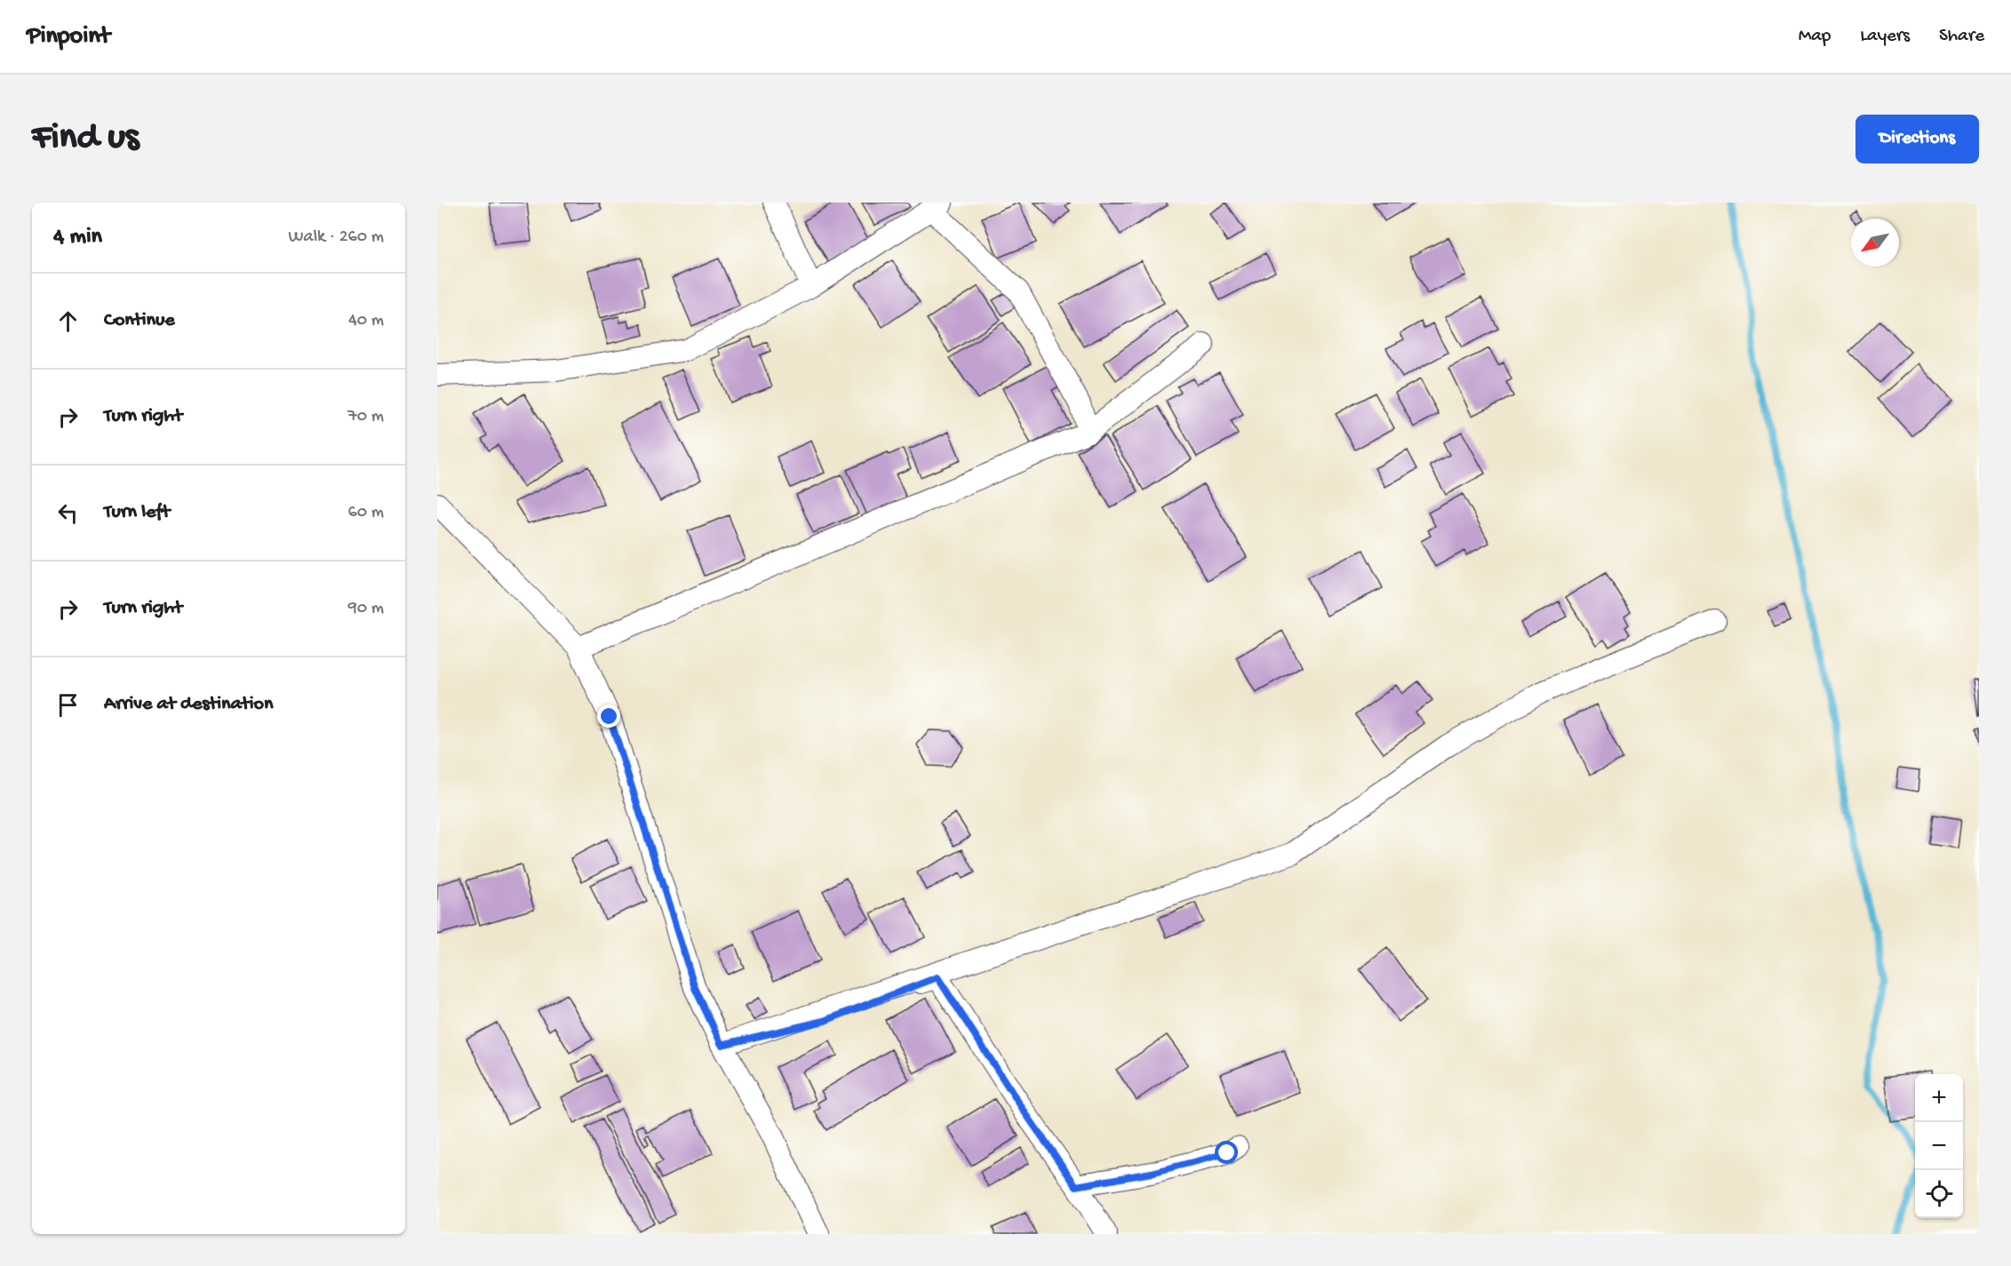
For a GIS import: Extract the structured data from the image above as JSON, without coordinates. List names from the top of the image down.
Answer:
{
  "north": "bottom left",
  "page": {
    "header": "Pinpoint",
    "nav": ["Map", "Layers", "Share"],
    "buttons": "Directions",
    "title": "Find us",
    "heading": ["4 min", "Walk · 260 m"],
    "list": [
      ["Continue", "40 m"],
      ["Turn right", "70 m"],
      ["Turn left", "60 m"],
      ["Turn right", "90 m"],
      "Arrive at destination"
    ],
    "map_buttons": ["+", "−"]
  }
}
